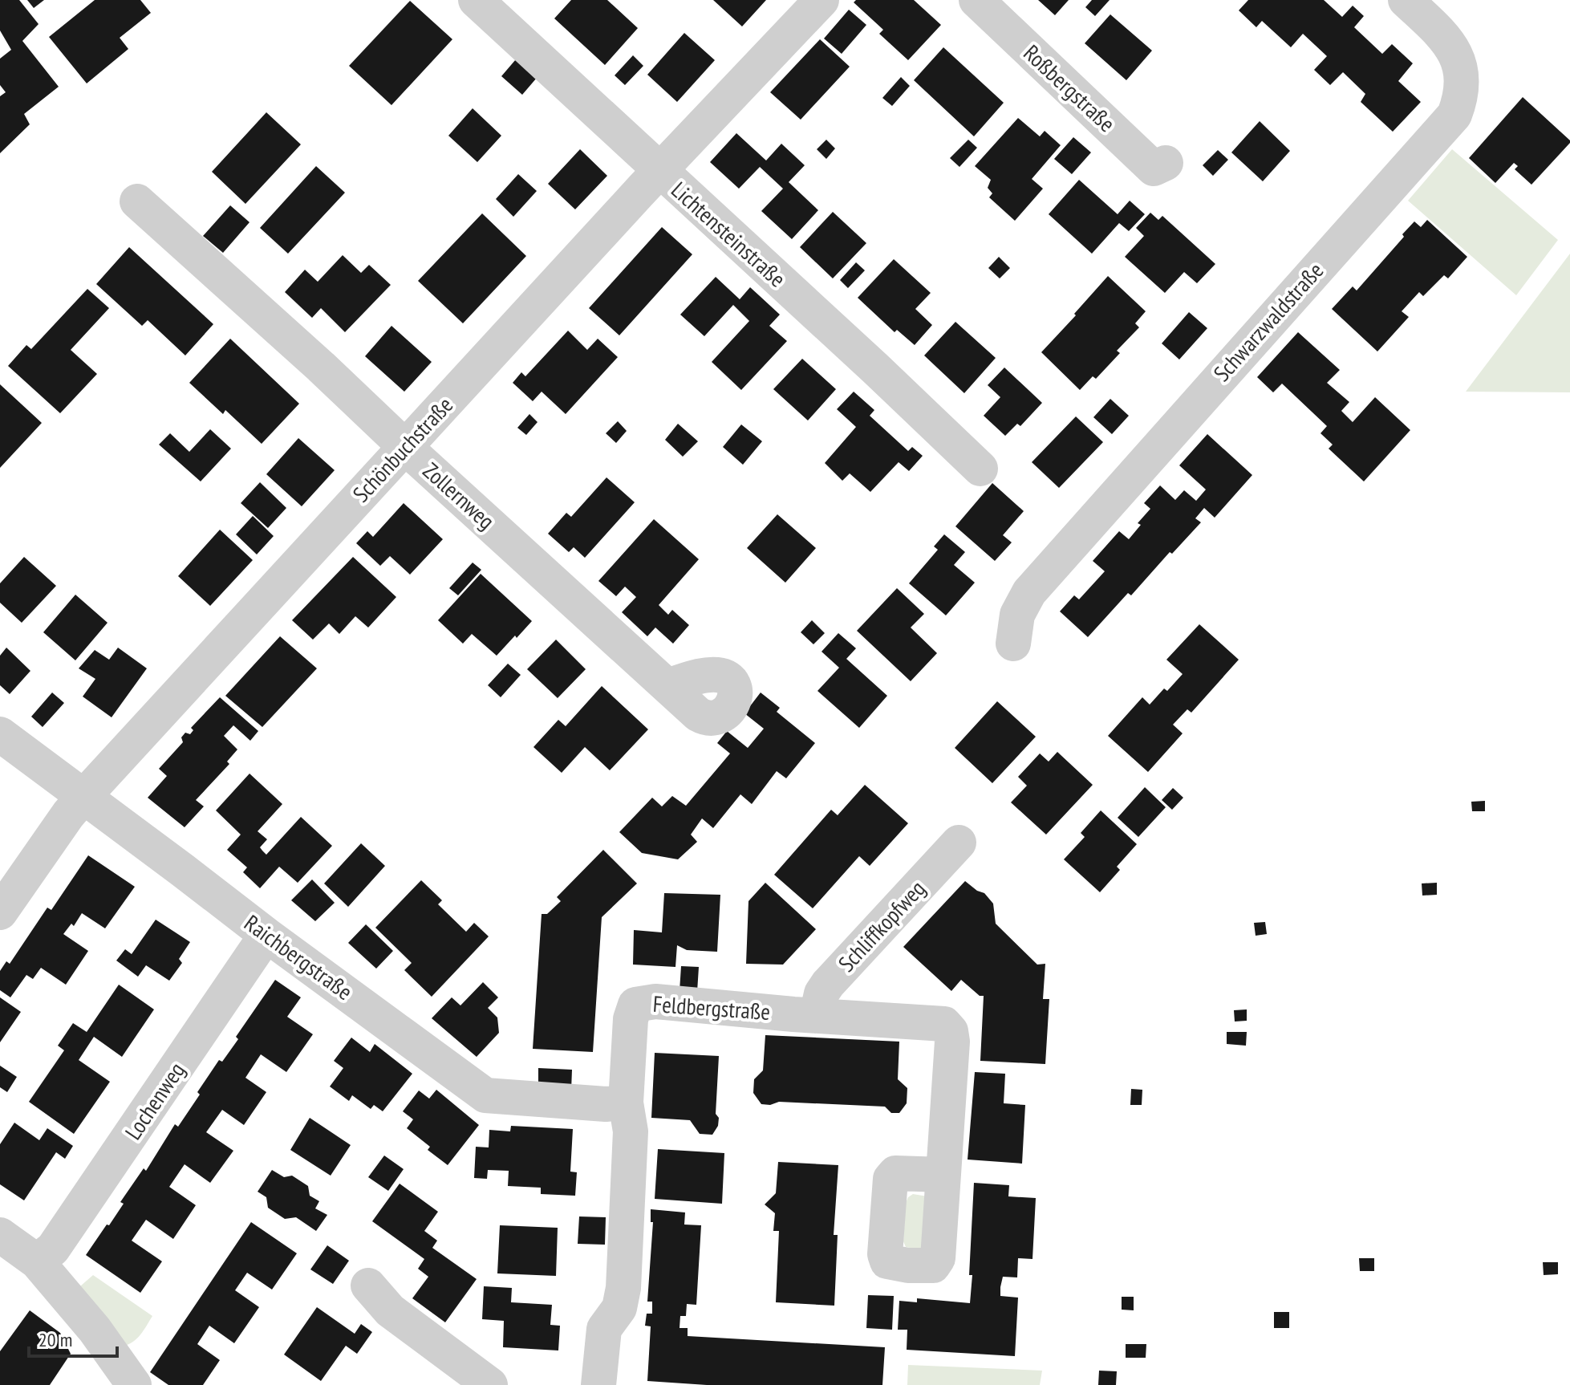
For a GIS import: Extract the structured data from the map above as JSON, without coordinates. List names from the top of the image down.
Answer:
{
  "streets": {
    "street": [
      "Roßbergstraße",
      "Lichtensteinstraße",
      "Schwarzwaldstraße",
      "Schönbuchstraße",
      "Zollernweg",
      "Schliffkopfweg",
      "Raichbergstraße",
      "Feldbergstraße",
      "Lochenweg"
    ]
  },
  "crossings": [
    ["Lichtensteinstraße", "Schönbuchstraße"],
    ["Schönbuchstraße", "Zollernweg"],
    ["Schönbuchstraße", "Raichbergstraße"],
    ["Schliffkopfweg", "Feldbergstraße"],
    ["Raichbergstraße", "Feldbergstraße"],
    ["Raichbergstraße", "Lochenweg"]
  ],
  "scale_bar": "20 m"
}
